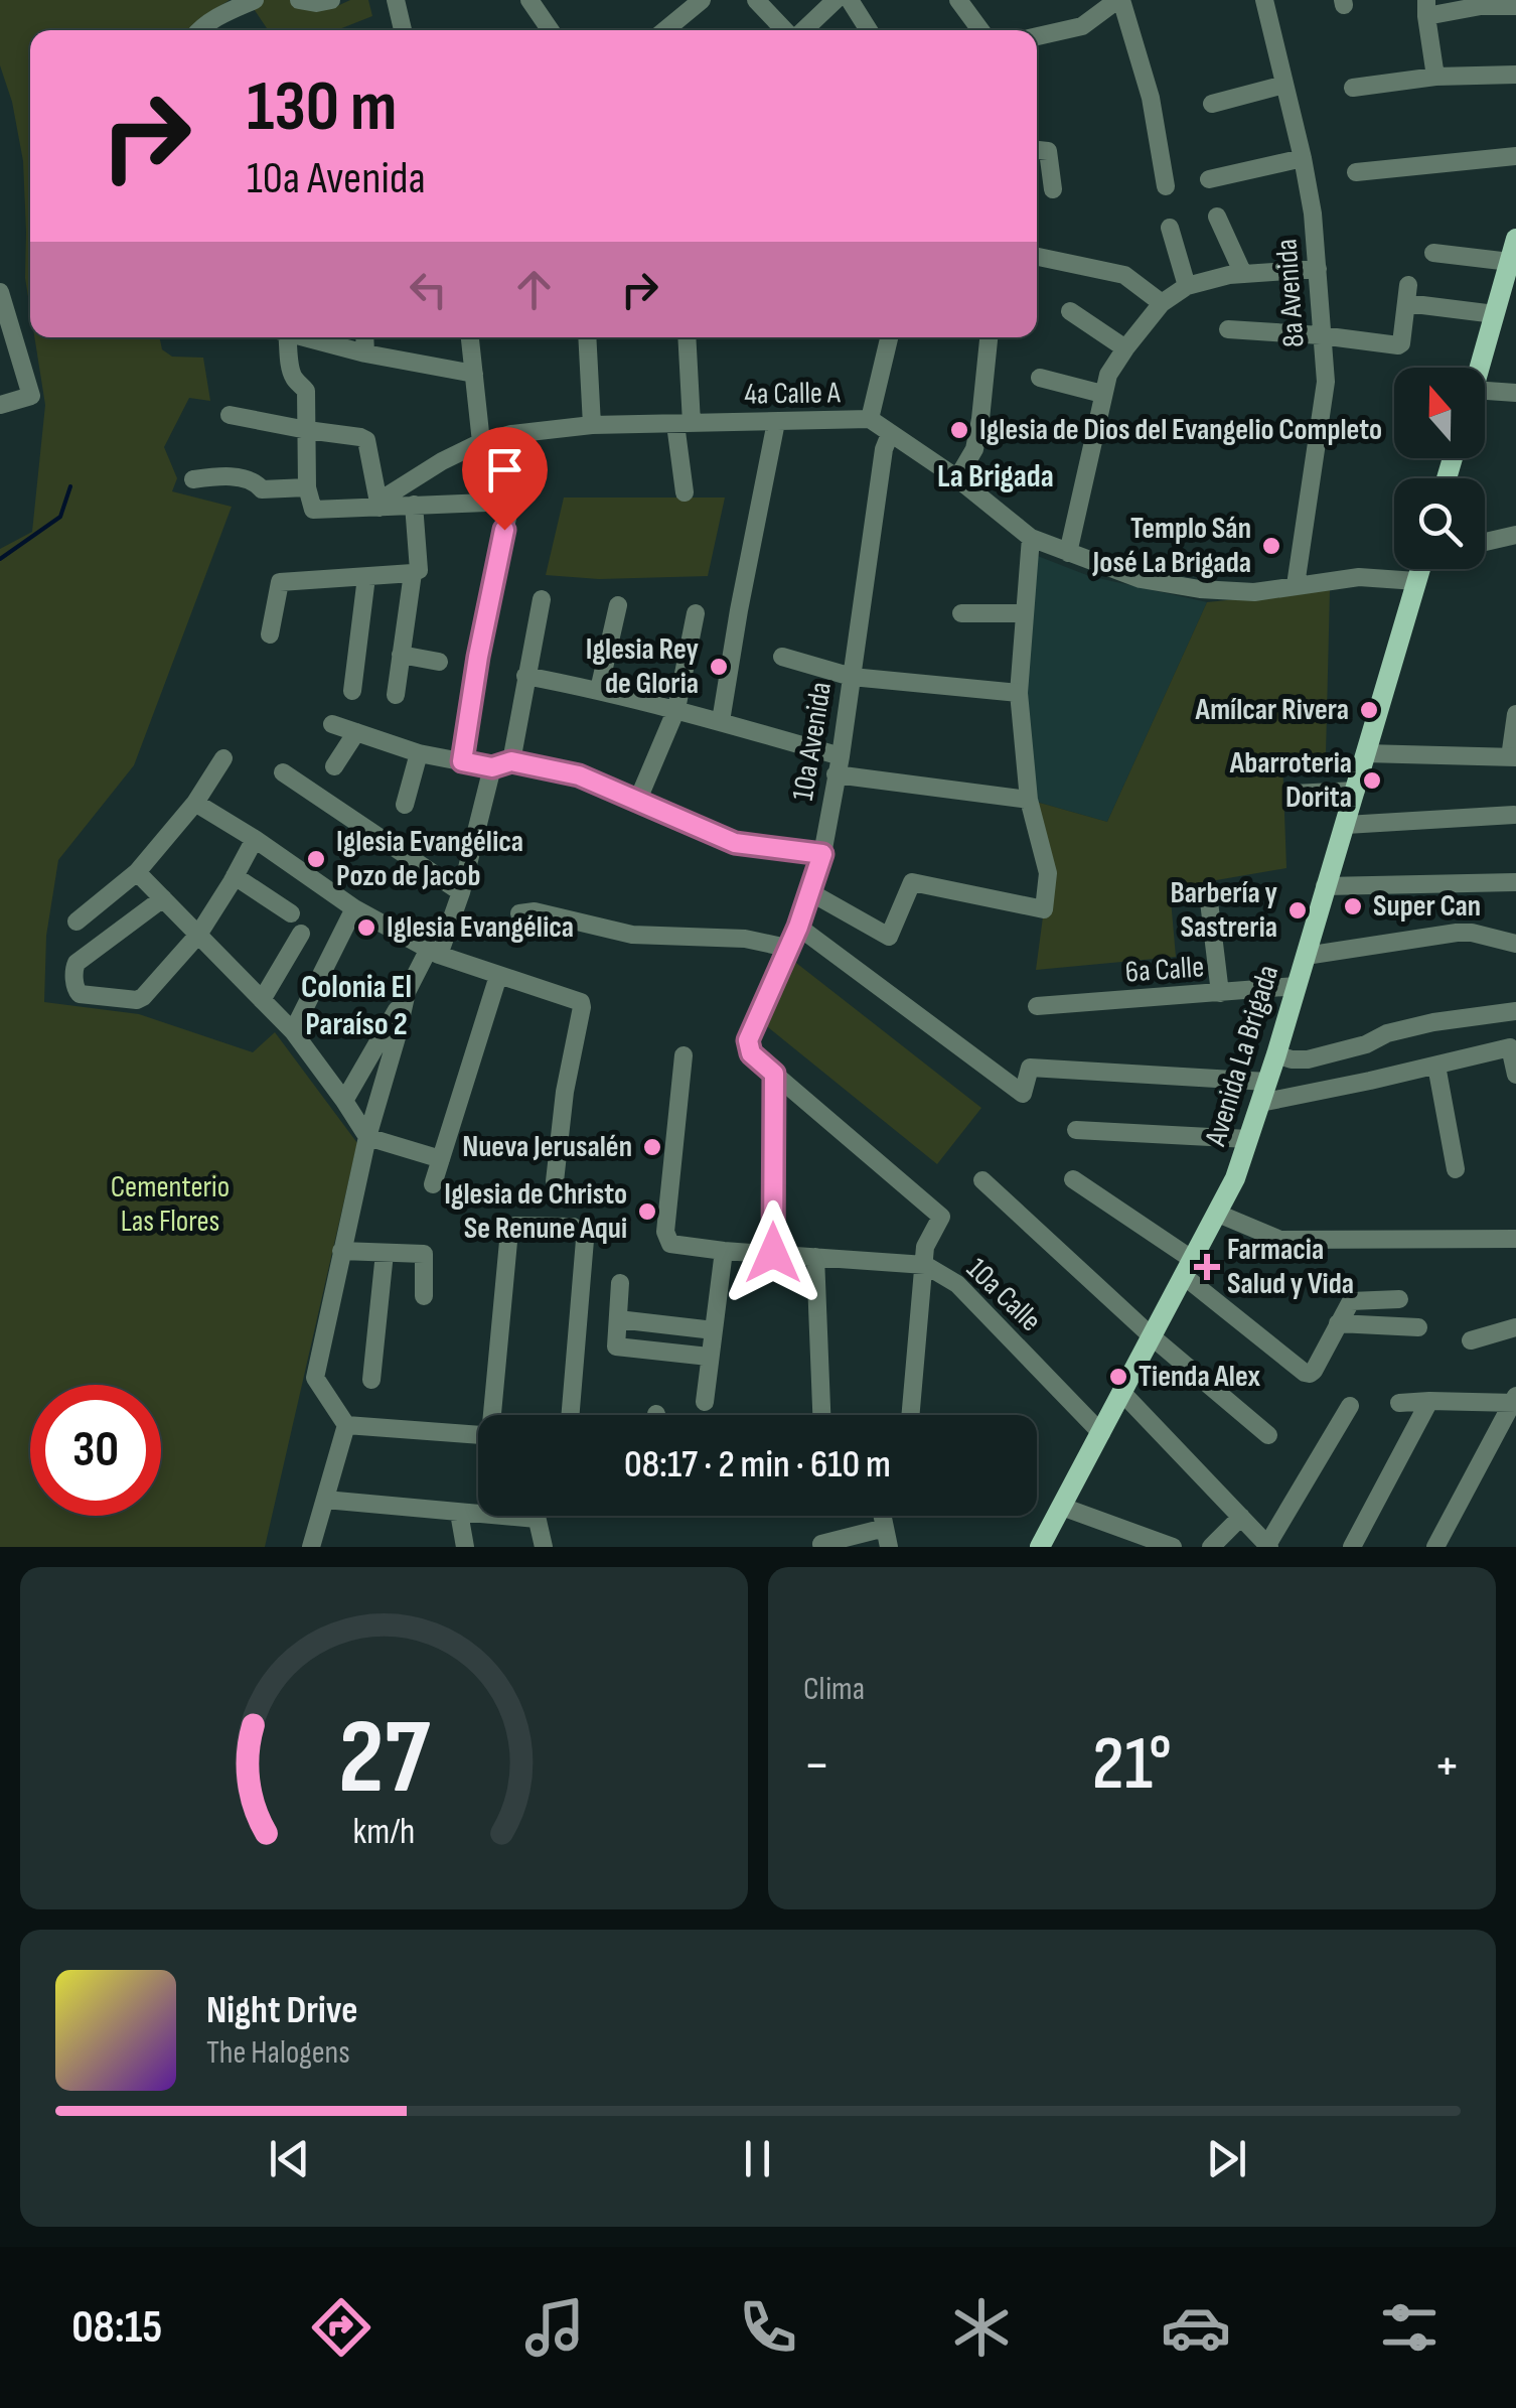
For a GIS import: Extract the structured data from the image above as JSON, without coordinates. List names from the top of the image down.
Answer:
{
  "streets": {
    "main road": ["Avenida La Brigada"],
    "street": [
      "8a Avenida",
      "4a Calle A",
      "10a Avenida",
      "6a Calle",
      "10a Calle"
    ]
  },
  "crossings": [
    ["8a Avenida", "4a Calle A"],
    ["4a Calle A", "10a Avenida"],
    ["4a Calle A", "Avenida La Brigada"],
    ["6a Calle", "Avenida La Brigada"],
    ["Avenida La Brigada", "10a Calle"]
  ],
  "districts": ["La Brigada", "Colonia El Paraíso 2"],
  "parks": ["Cementerio Las Flores"],
  "places": {
    "other": [
      "Iglesia de Dios del Evangelio Completo",
      "Templo Sán José La Brigada",
      "Iglesia Rey de Gloria",
      "Amílcar Rivera",
      "Abarroteria Dorita",
      "Iglesia Evangélica Pozo de Jacob",
      "Super Can",
      "Barbería y Sastreria",
      "Iglesia Evangélica",
      "Nueva Jerusalén",
      "Iglesia de Christo Se Renune Aqui",
      "Tienda Alex"
    ],
    "health": ["Farmacia Salud y Vida"]
  },
  "north": "top",
  "page": {
    "turn": ["130 m", "10a Avenida"],
    "limit": "30",
    "trip": "08:17 · 2 min · 610 m",
    "tile": "Clima",
    "heat": ["−", "21°", "+"],
    "song": ["Night Drive", "The Halogens"],
    "tabs": "08:15",
    "gauge": ["27", "km/h"]
  }
}
